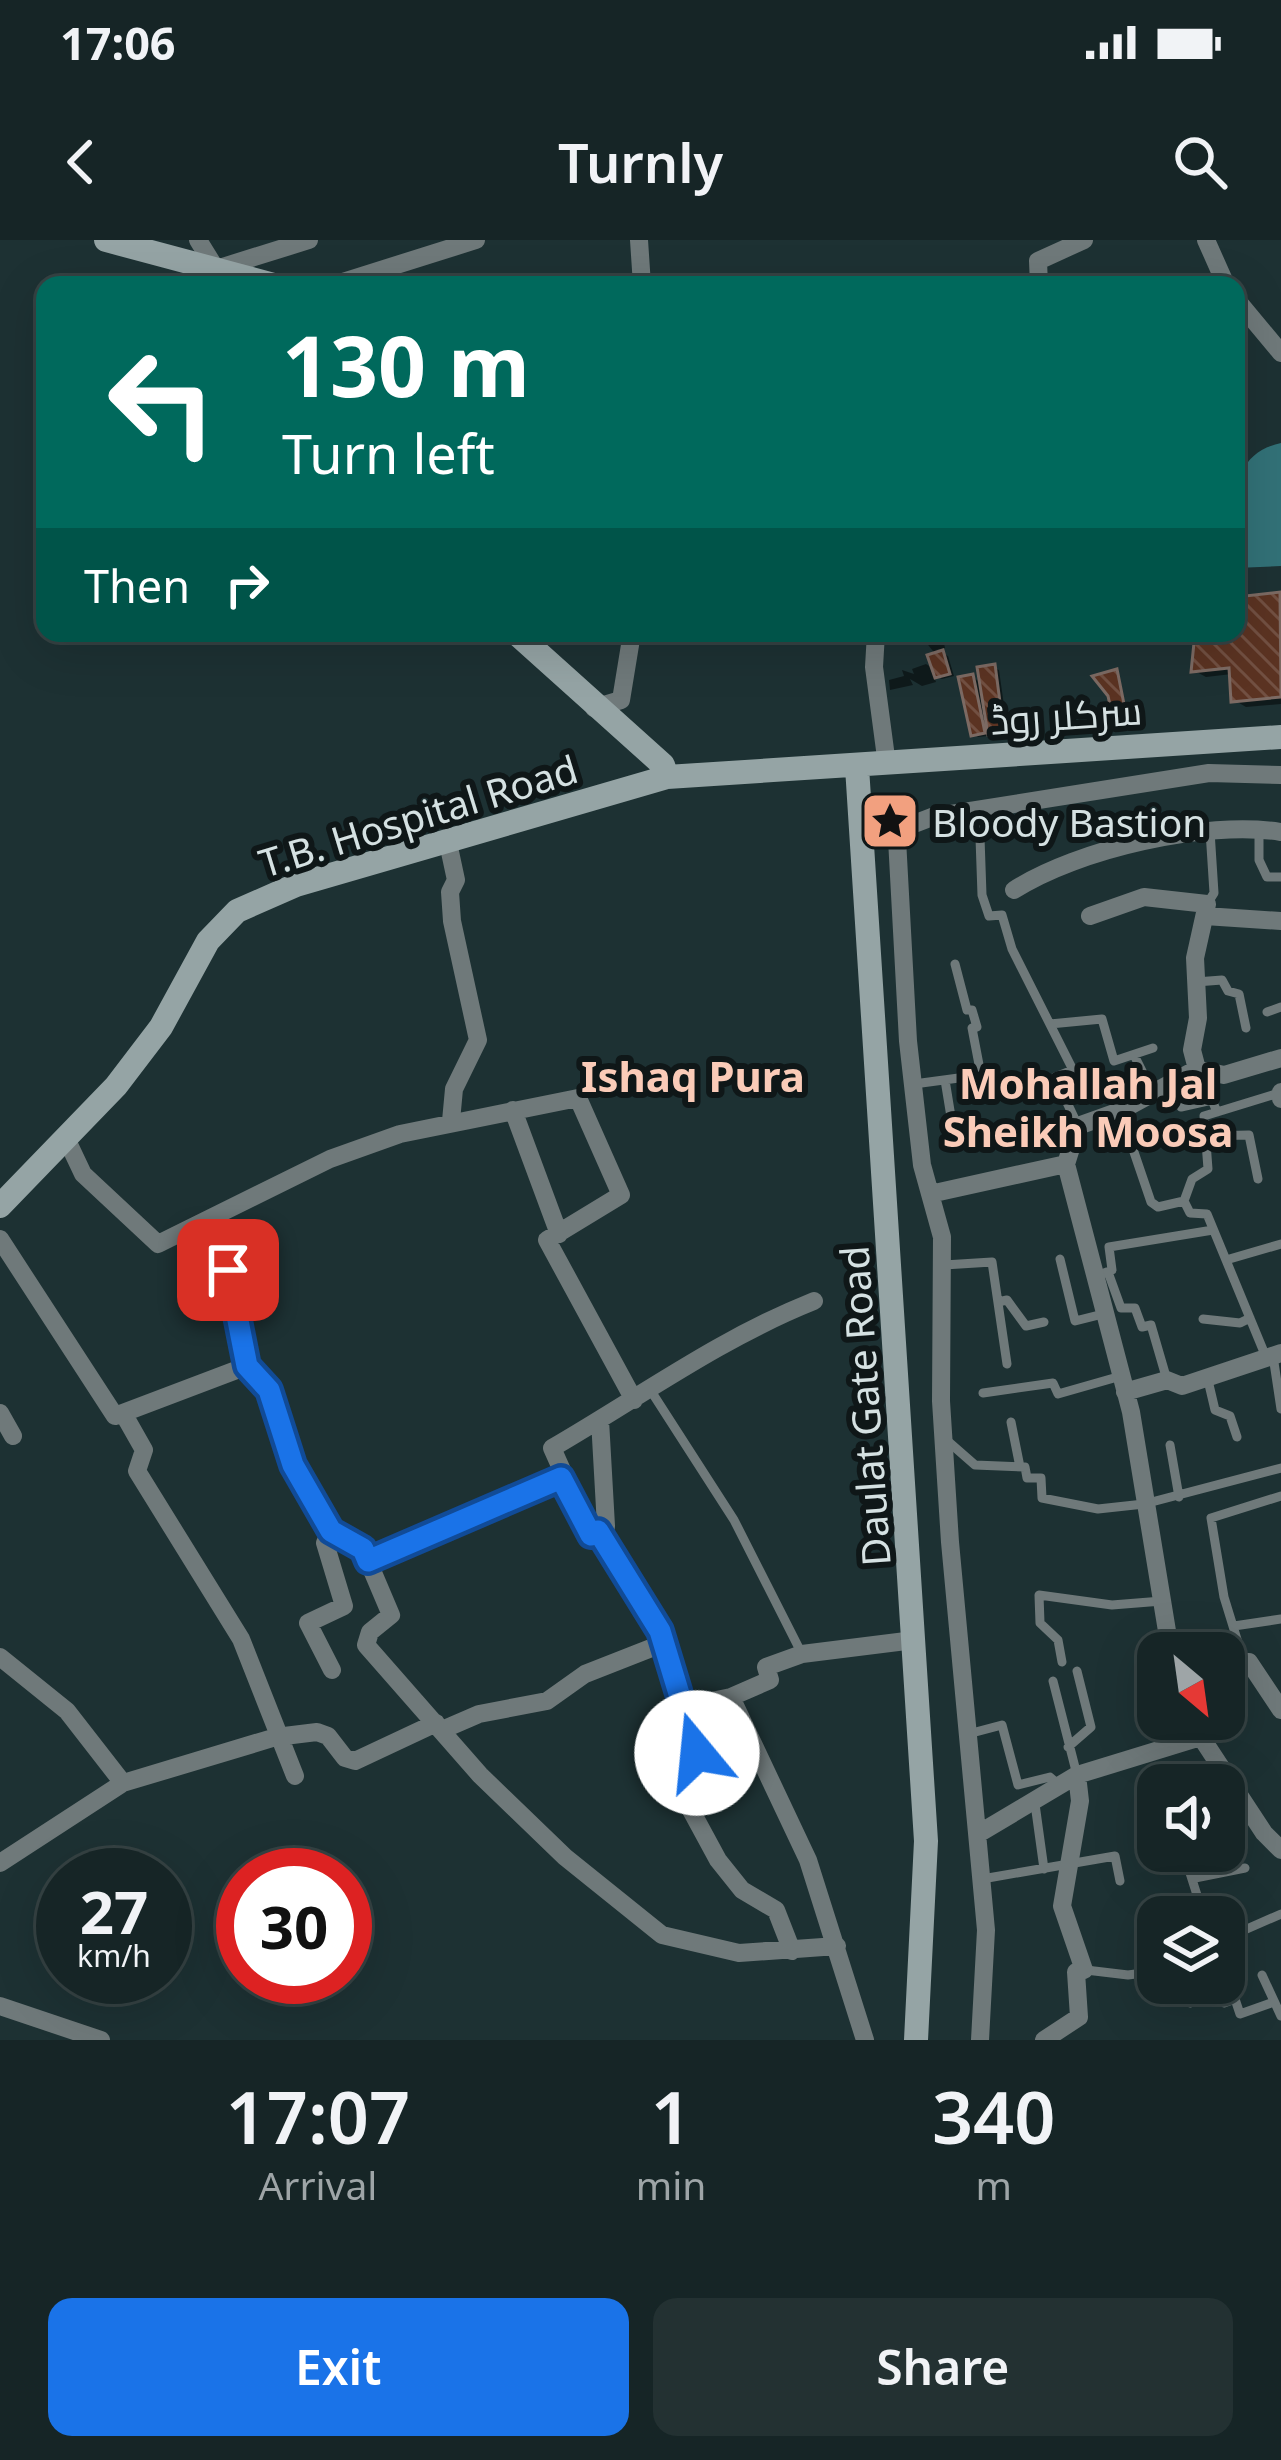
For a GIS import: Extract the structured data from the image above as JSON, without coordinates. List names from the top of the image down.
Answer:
{
  "streets": {
    "main road": ["سرکلر روڈ", "T.B. Hospital Road", "Daulat Gate Road"]
  },
  "crossings": [
    ["سرکلر روڈ", "T.B. Hospital Road"],
    ["سرکلر روڈ", "Daulat Gate Road"],
    ["T.B. Hospital Road", "Daulat Gate Road"]
  ],
  "districts": ["Ishaq Pura", "Mohallah Jal Sheikh Moosa"],
  "places": {
    "place": ["Bloody Bastion"]
  },
  "north": "bottom right",
  "page": {
    "status": "17:06",
    "header": "Turnly",
    "turn": ["130 m", "Turn left"],
    "then": "Then",
    "speed": "27 km/h",
    "limit": "30",
    "eta": [
      "17:07",
      "Arrival",
      "1",
      "min",
      "340",
      "m"
    ],
    "buttons": ["Exit", "Share"]
  }
}
